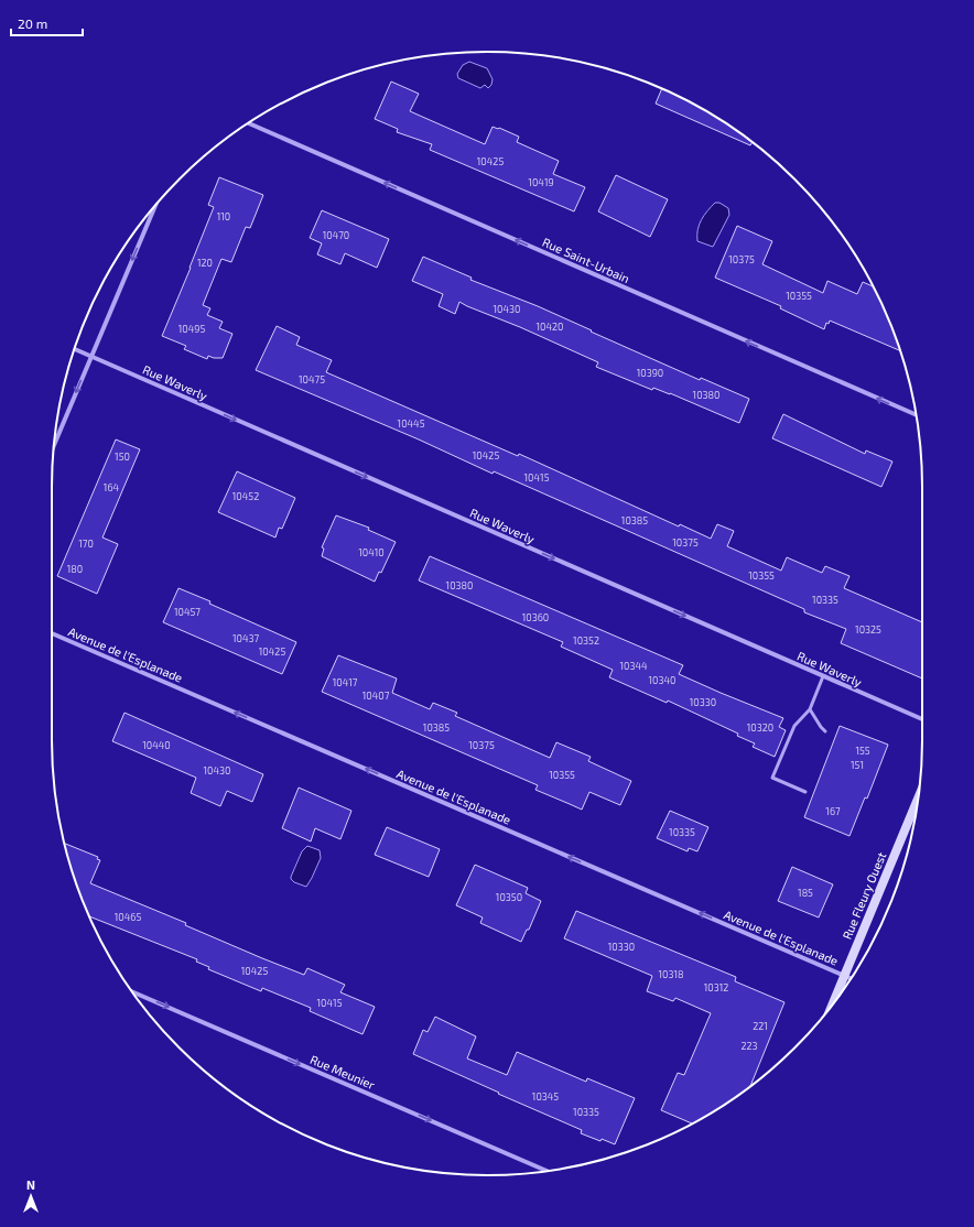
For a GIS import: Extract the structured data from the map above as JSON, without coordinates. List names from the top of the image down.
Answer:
{
  "streets": {
    "street": [
      "Rue Saint-Urbain",
      "Rue Waverly",
      "Avenue de l'Esplanade",
      "Rue Fleury Ouest",
      "Rue Meunier"
    ]
  },
  "crossings": [
    ["Avenue de l'Esplanade", "Rue Fleury Ouest"]
  ],
  "one_way": [
    "Rue Saint-Urbain",
    "Rue Waverly",
    "Avenue de l'Esplanade",
    "Rue Meunier"
  ],
  "house_numbers": [
    "10425",
    "10419",
    "110",
    "10470",
    "10375",
    "120",
    "10355",
    "10430",
    "10420",
    "10495",
    "10390",
    "10475",
    "10380",
    "10445",
    "10425",
    "150",
    "10415",
    "164",
    "10452",
    "10385",
    "10375",
    "170",
    "10410",
    "180",
    "10355",
    "10380",
    "10335",
    "10457",
    "10360",
    "10325",
    "10437",
    "10352",
    "10425",
    "10344",
    "10340",
    "10417",
    "10407",
    "10330",
    "10385",
    "10320",
    "10440",
    "10375",
    "155",
    "151",
    "10430",
    "10355",
    "167",
    "10335",
    "185",
    "10350",
    "10465",
    "10330",
    "10425",
    "10318",
    "10312",
    "10415",
    "221",
    "223",
    "10345",
    "10335"
  ],
  "scale_bar": "20 m",
  "north": "top"
}
